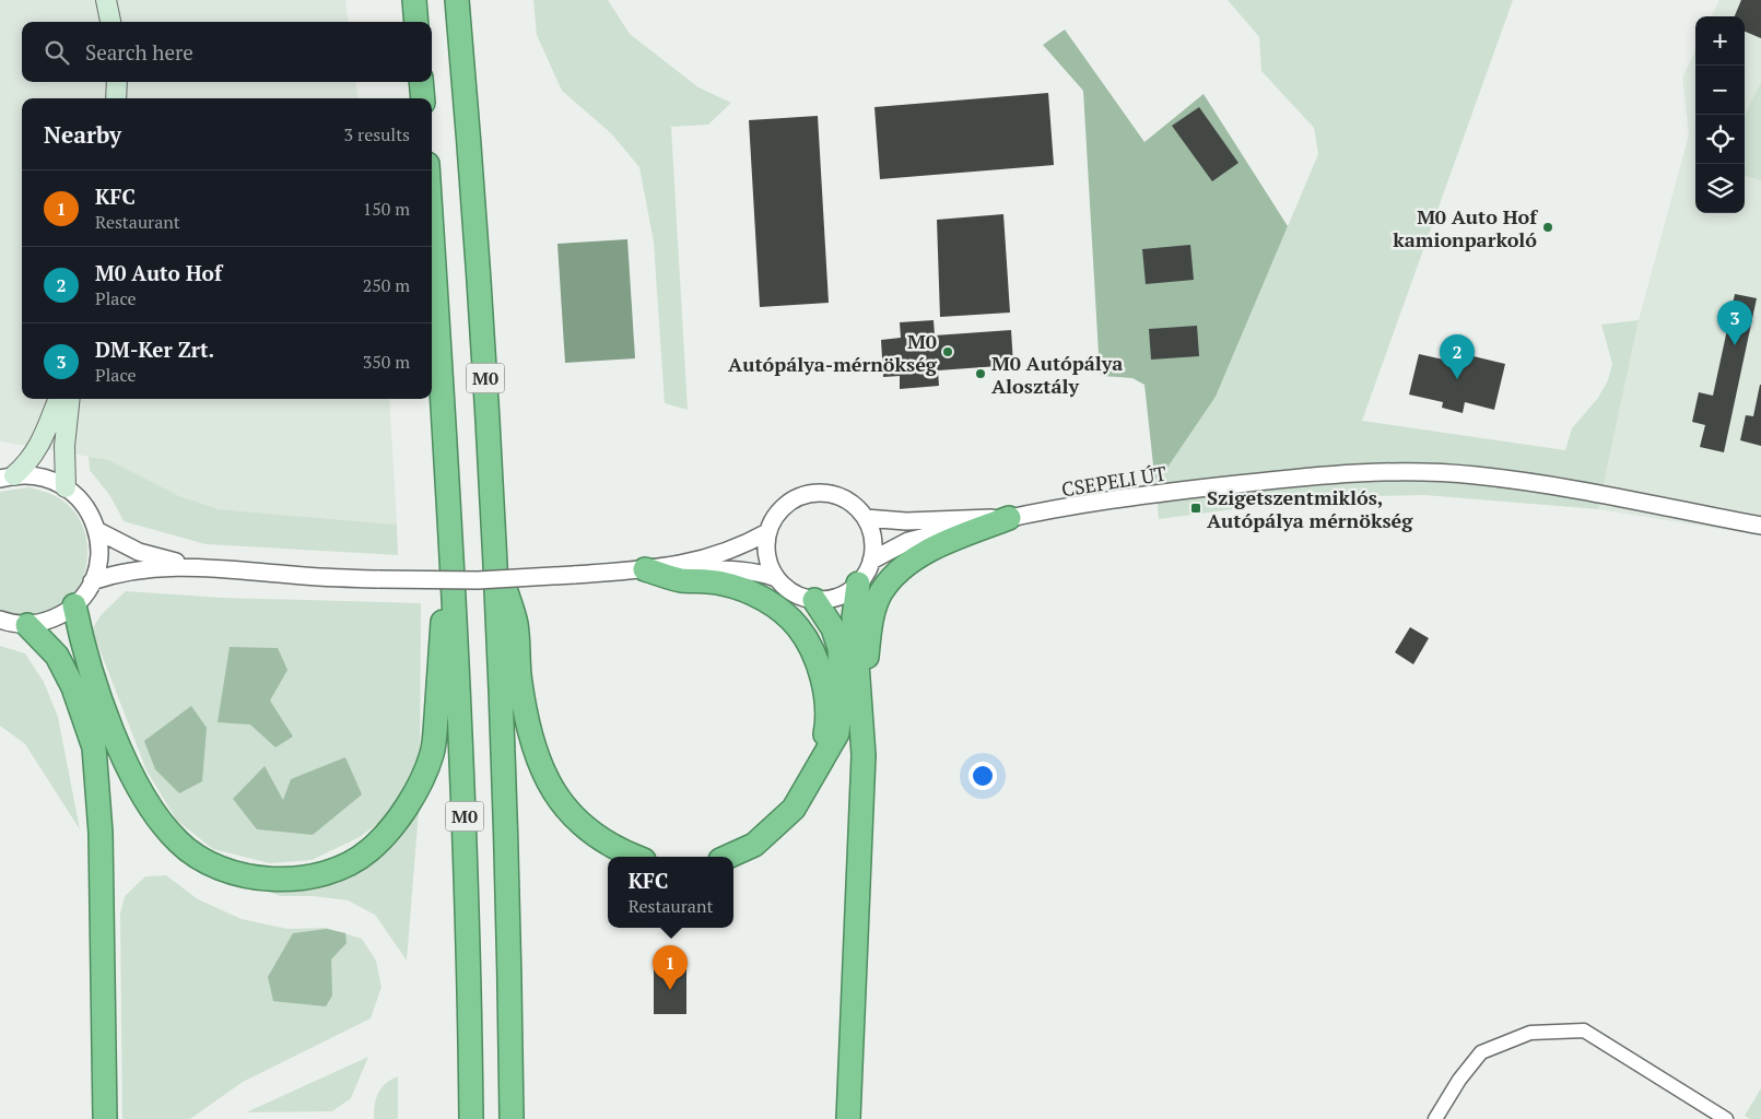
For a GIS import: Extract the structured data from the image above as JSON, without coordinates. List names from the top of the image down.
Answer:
{
  "streets": {
    "highway": ["M0"],
    "street": ["CSEPELI ÚT"]
  },
  "places": {
    "other": ["M0 Auto Hof kamionparkoló", "M0 Autópálya-mérnökség", "M0 Autópálya Alosztály"],
    "transit": ["Szigetszentmiklós, Autópálya mérnökség"]
  },
  "page": {
    "map_buttons": ["+", "−"],
    "search": "Search here",
    "heading": ["Nearby", "3 results"],
    "list": [
      {
        "mark": "1",
        "name": "KFC",
        "note": "Restaurant",
        "value": "150 m"
      },
      {
        "mark": "2",
        "name": "M0 Auto Hof",
        "note": "Place",
        "value": "250 m"
      },
      {
        "mark": "3",
        "name": "DM-Ker Zrt.",
        "note": "Place",
        "value": "350 m"
      }
    ],
    "pins": ["3", "2", "1"],
    "popup": ["KFC", "Restaurant"]
  }
}
